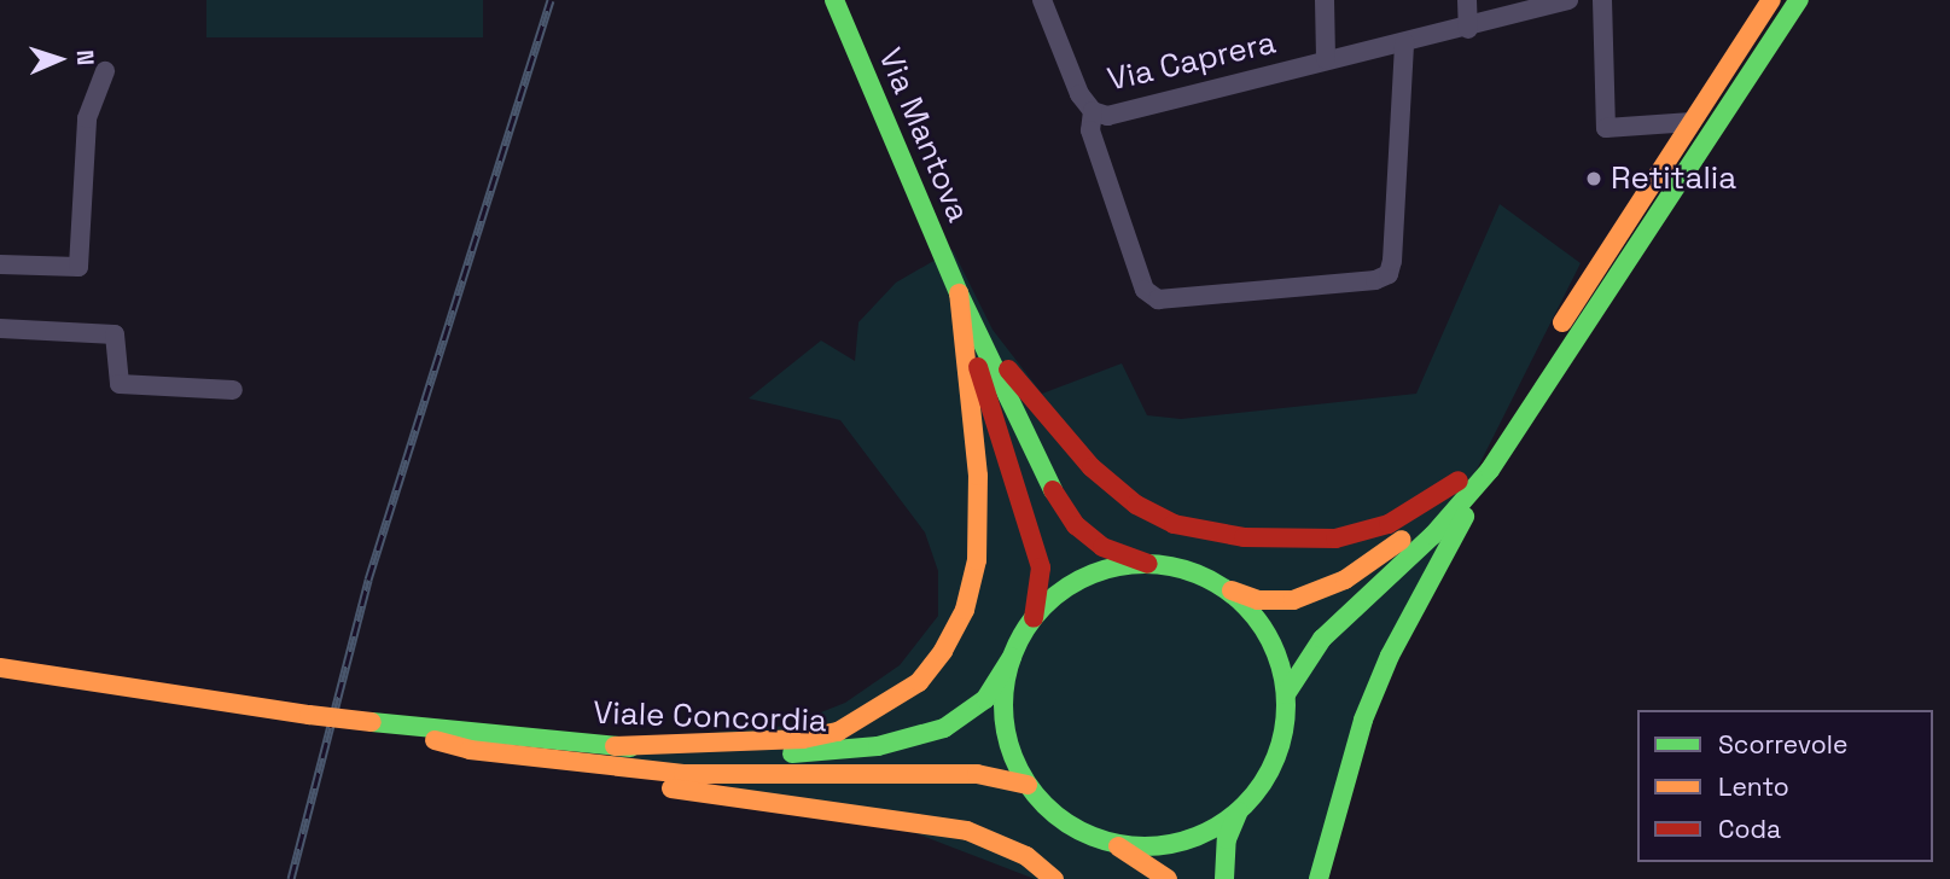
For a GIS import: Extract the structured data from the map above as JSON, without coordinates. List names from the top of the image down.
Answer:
{
  "streets": {
    "main road": ["Via Mantova", "Viale Concordia"],
    "street": ["Via Caprera"]
  },
  "places": ["Retitalia"],
  "legend": ["Scorrevole", "Lento", "Coda"],
  "north": "right"
}
